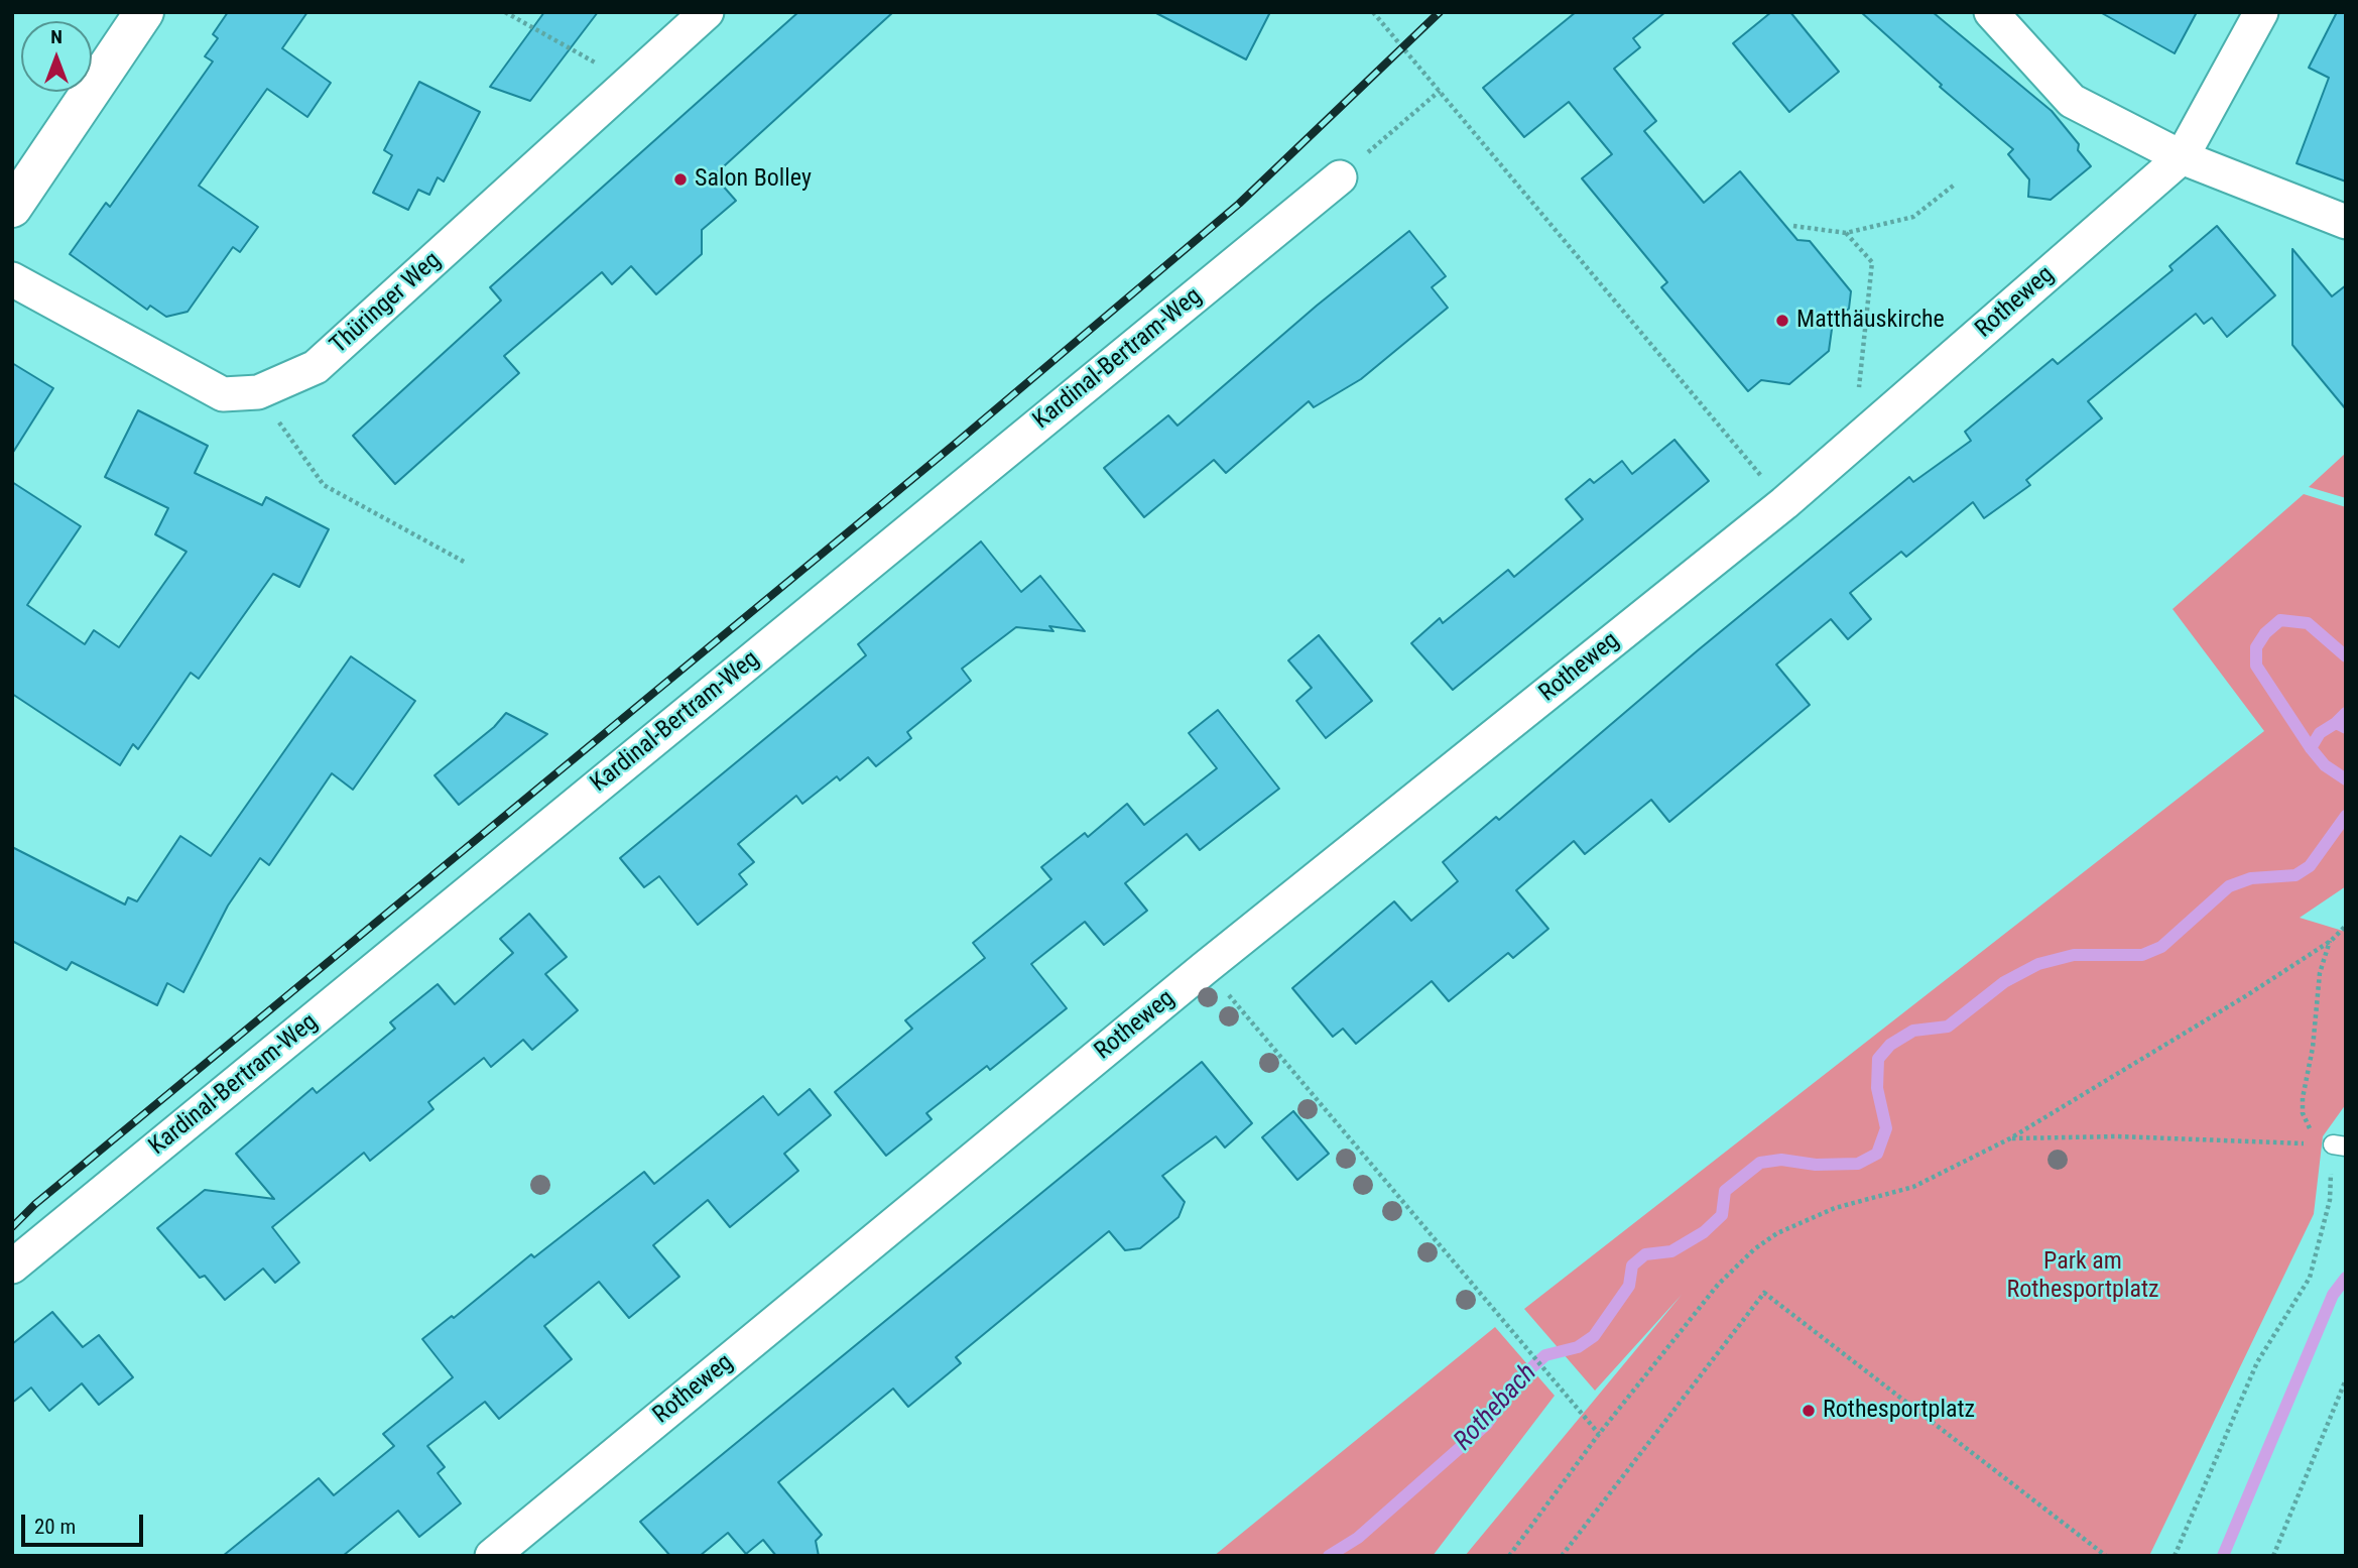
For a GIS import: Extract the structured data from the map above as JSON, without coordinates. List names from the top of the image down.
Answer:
{
  "streets": {
    "street": ["Rotheweg", "Thüringer Weg", "Kardinal-Bertram-Weg"]
  },
  "water": ["Rothebach"],
  "parks": ["Park am Rothesportplatz"],
  "places": ["Salon Bolley", "Matthäuskirche", "Rothesportplatz"],
  "scale_bar": "20 m",
  "north": "top"
}
